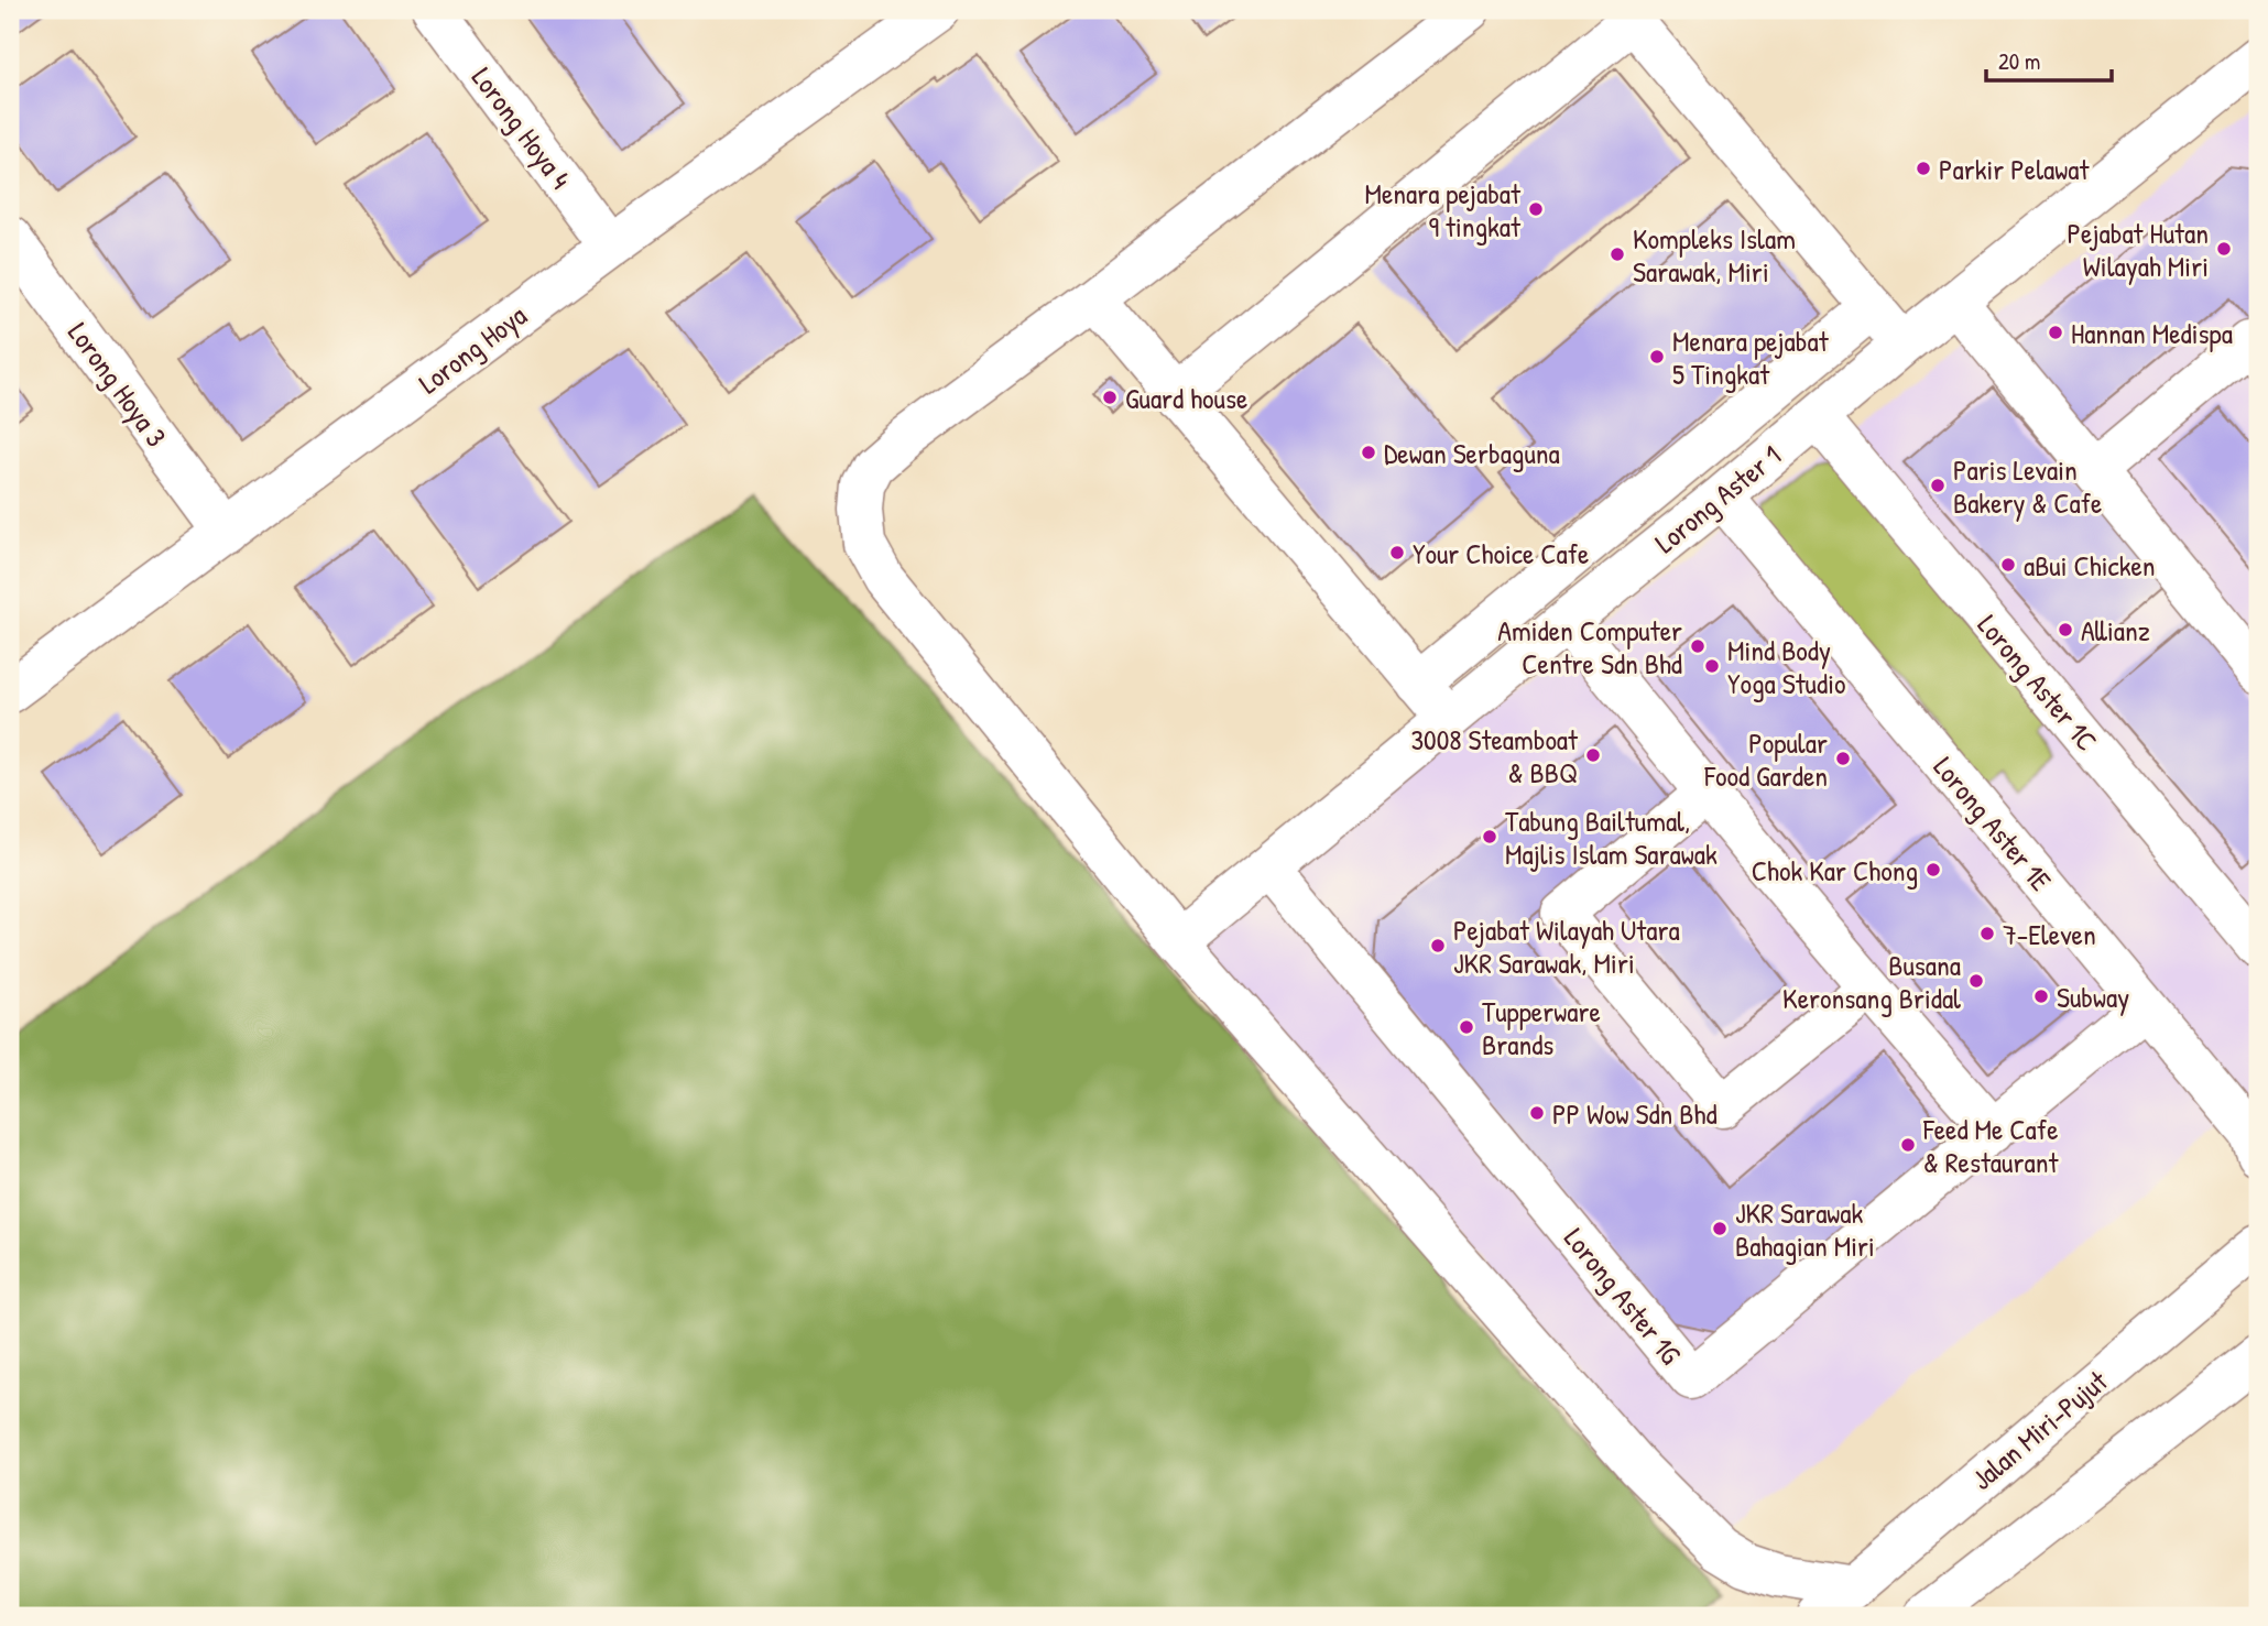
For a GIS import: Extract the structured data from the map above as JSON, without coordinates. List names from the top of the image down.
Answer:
{
  "streets": {
    "main road": [
      "Lorong Hoya 4",
      "Lorong Hoya",
      "Lorong Hoya 3",
      "Lorong Aster 1",
      "Lorong Aster 1C",
      "Lorong Aster 1E",
      "Lorong Aster 1G",
      "Jalan Miri-Pujut"
    ]
  },
  "crossings": [
    ["Lorong Hoya 4", "Lorong Hoya"],
    ["Lorong Hoya", "Lorong Hoya 3"],
    ["Lorong Aster 1", "Lorong Aster 1C"],
    ["Lorong Aster 1", "Lorong Aster 1E"],
    ["Lorong Aster 1", "Lorong Aster 1G"],
    ["Lorong Aster 1E", "Lorong Aster 1G"]
  ],
  "places": [
    "Parkir Pelawat",
    "Menara pejabat 9 tingkat",
    "Pejabat Hutan Wilayah Miri",
    "Kompleks Islam Sarawak, Miri",
    "Hannan Medispa",
    "Menara pejabat 5 Tingkat",
    "Guard house",
    "Dewan Serbaguna",
    "Paris Levain Bakery & Cafe",
    "Your Choice Cafe",
    "aBui Chicken",
    "Allianz",
    "Amiden Computer Centre Sdn Bhd",
    "Mind Body Yoga Studio",
    "3008 Steamboat & BBQ",
    "Popular Food Garden",
    "Tabung Bailtumal, Majlis Islam Sarawak",
    "Chok Kar Chong",
    "7-Eleven",
    "Pejabat Wilayah Utara JKR Sarawak, Miri",
    "Busana Keronsang Bridal",
    "Subway",
    "Tupperware Brands",
    "PP Wow Sdn Bhd",
    "Feed Me Cafe & Restaurant",
    "JKR Sarawak Bahagian Miri"
  ],
  "scale_bar": "20 m"
}
